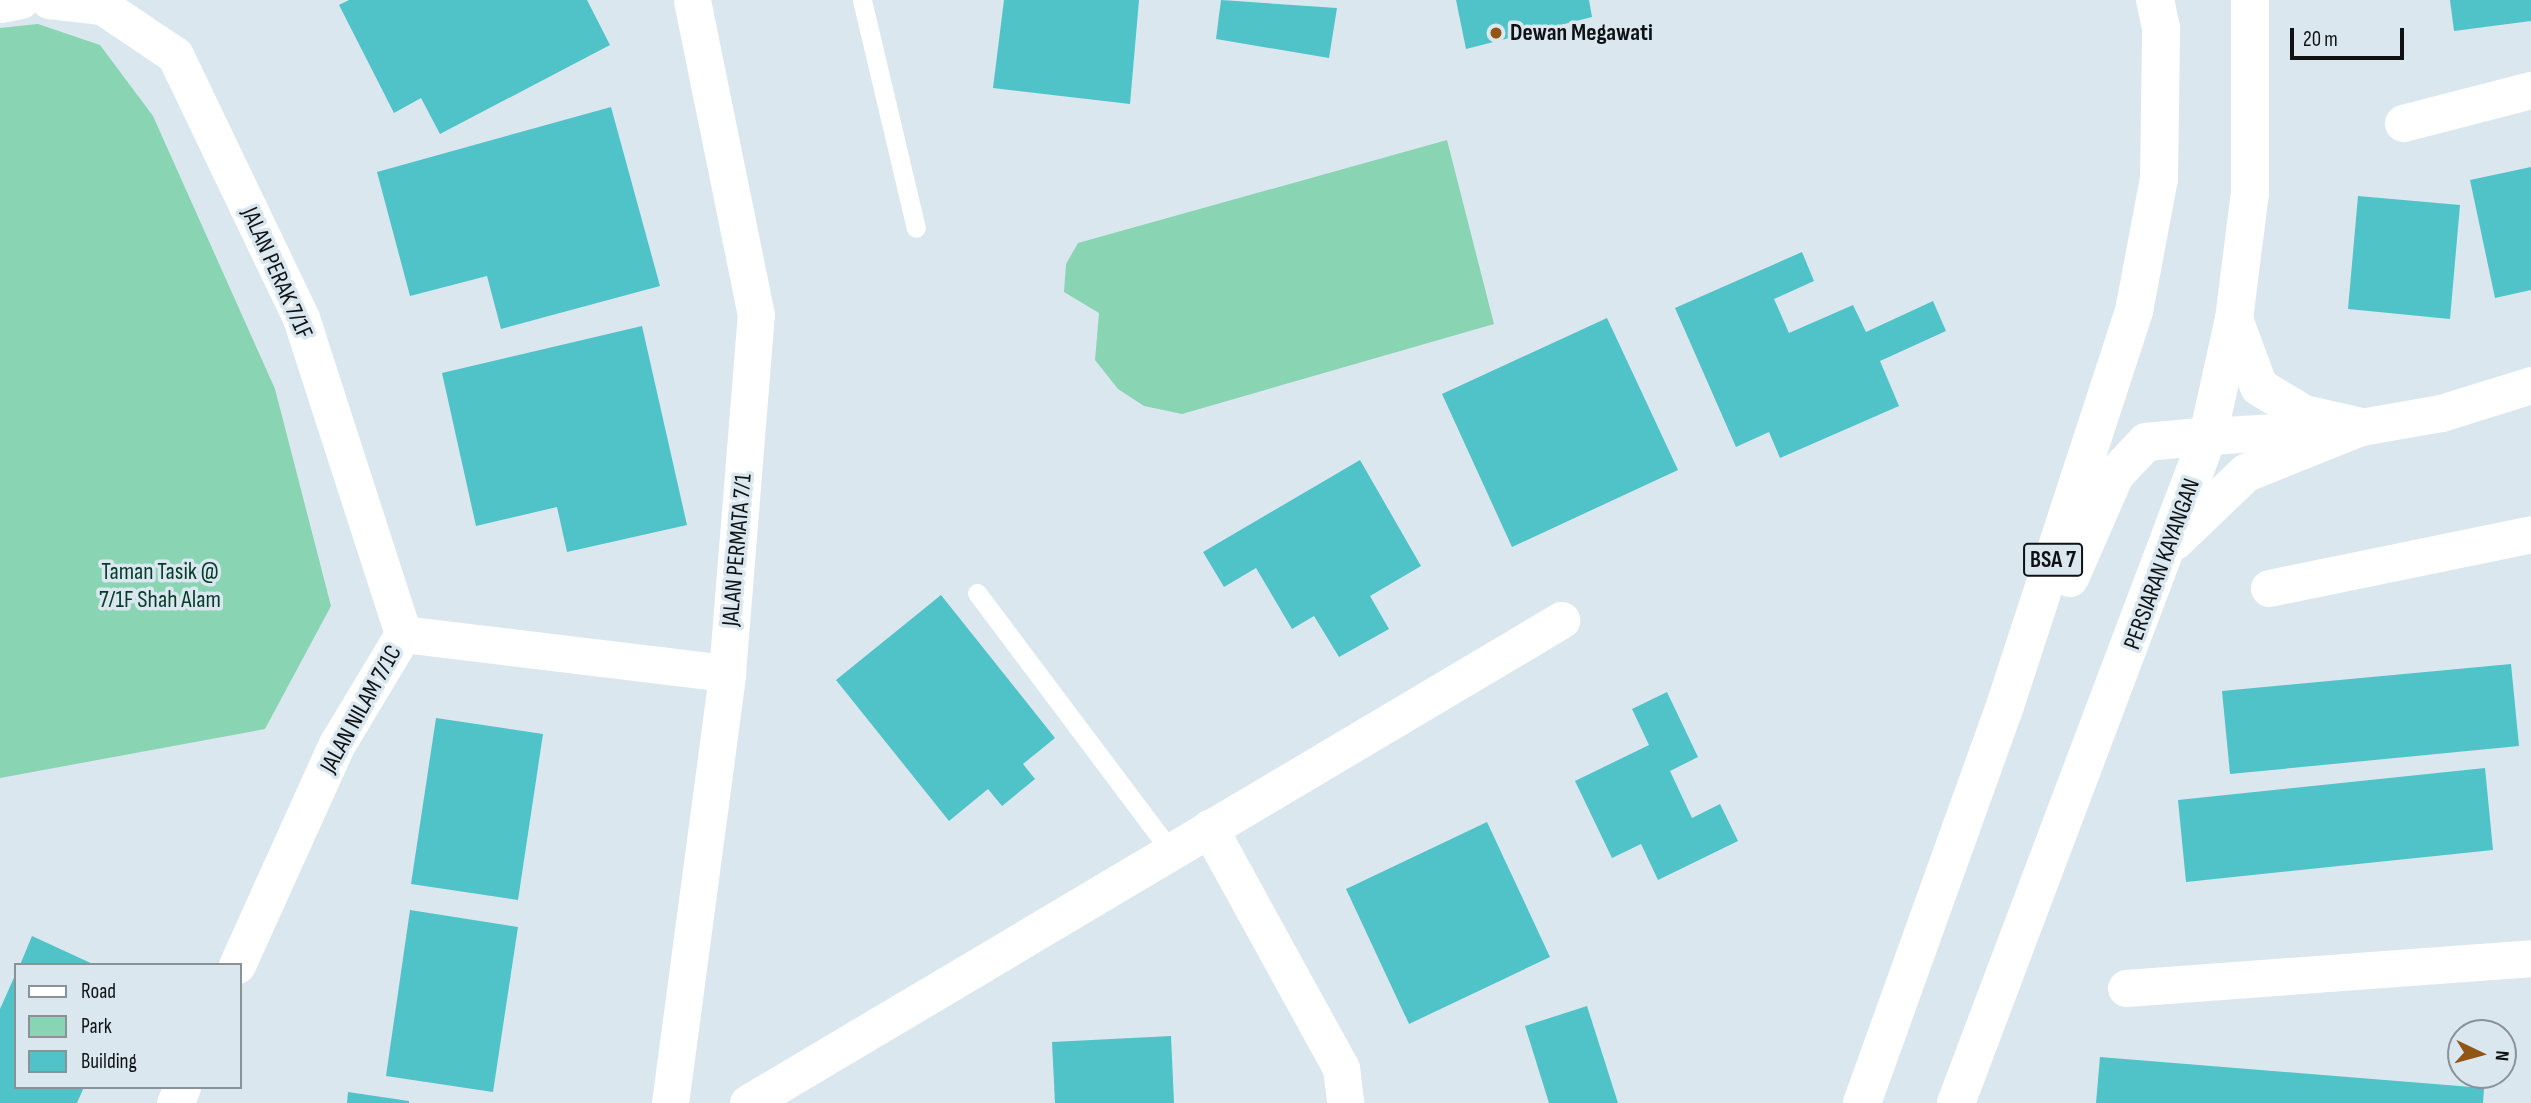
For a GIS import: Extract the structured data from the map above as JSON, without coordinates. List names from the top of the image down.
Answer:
{
  "streets": {
    "main road": ["BSA 7", "PERSIARAN KAYANGAN"],
    "street": ["JALAN PERAK 7/1F", "JALAN PERMATA 7/1", "JALAN NILAM 7/1C"]
  },
  "crossings": [
    ["JALAN PERAK 7/1F", "JALAN NILAM 7/1C"],
    ["JALAN PERMATA 7/1", "JALAN NILAM 7/1C"]
  ],
  "parks": ["Taman Tasik @ 7/1F Shah Alam"],
  "places": ["Dewan Megawati"],
  "legend": ["Road", "Park", "Building"],
  "scale_bar": "20 m",
  "north": "right"
}
